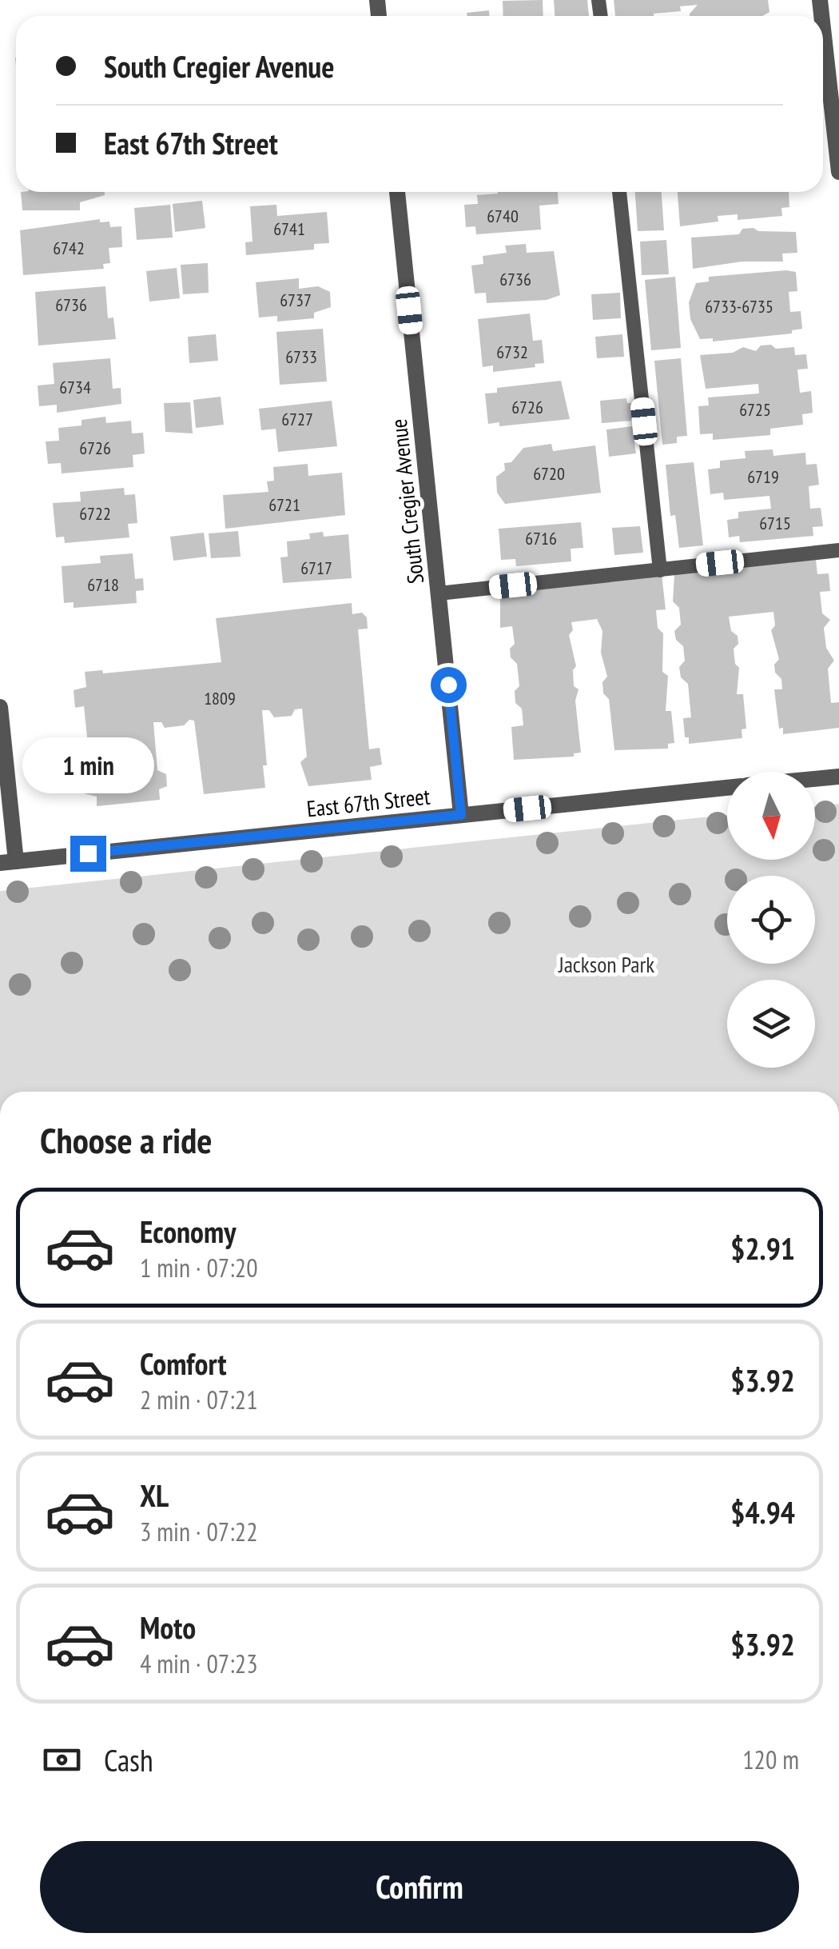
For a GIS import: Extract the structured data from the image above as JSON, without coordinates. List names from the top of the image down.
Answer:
{
  "streets": {
    "street": ["South Cregier Avenue", "East 67th Street"]
  },
  "crossings": [
    ["South Cregier Avenue", "East 67th Street"]
  ],
  "parks": ["Jackson Park"],
  "house_numbers": [
    "6740",
    "6741",
    "6742",
    "6736",
    "6737",
    "6736",
    "6733-6735",
    "6732",
    "6733",
    "6734",
    "6726",
    "6725",
    "6727",
    "6726",
    "6720",
    "6719",
    "6721",
    "6722",
    "6715",
    "6716",
    "6717",
    "6718",
    "1809"
  ],
  "north": "bottom",
  "page": {
    "banner": ["South Cregier Avenue", "East 67th Street"],
    "bubble": "1 min",
    "heading": "Choose a ride",
    "list": [
      {
        "name": "Economy",
        "note": "1 min · 07:20",
        "value": "$2.91"
      },
      {
        "name": "Comfort",
        "note": "2 min · 07:21",
        "value": "$3.92"
      },
      {
        "name": "XL",
        "note": "3 min · 07:22",
        "value": "$4.94"
      },
      {
        "name": "Moto",
        "note": "4 min · 07:23",
        "value": "$3.92"
      }
    ],
    "pay": ["Cash", "120 m"],
    "buttons": "Confirm"
  }
}
